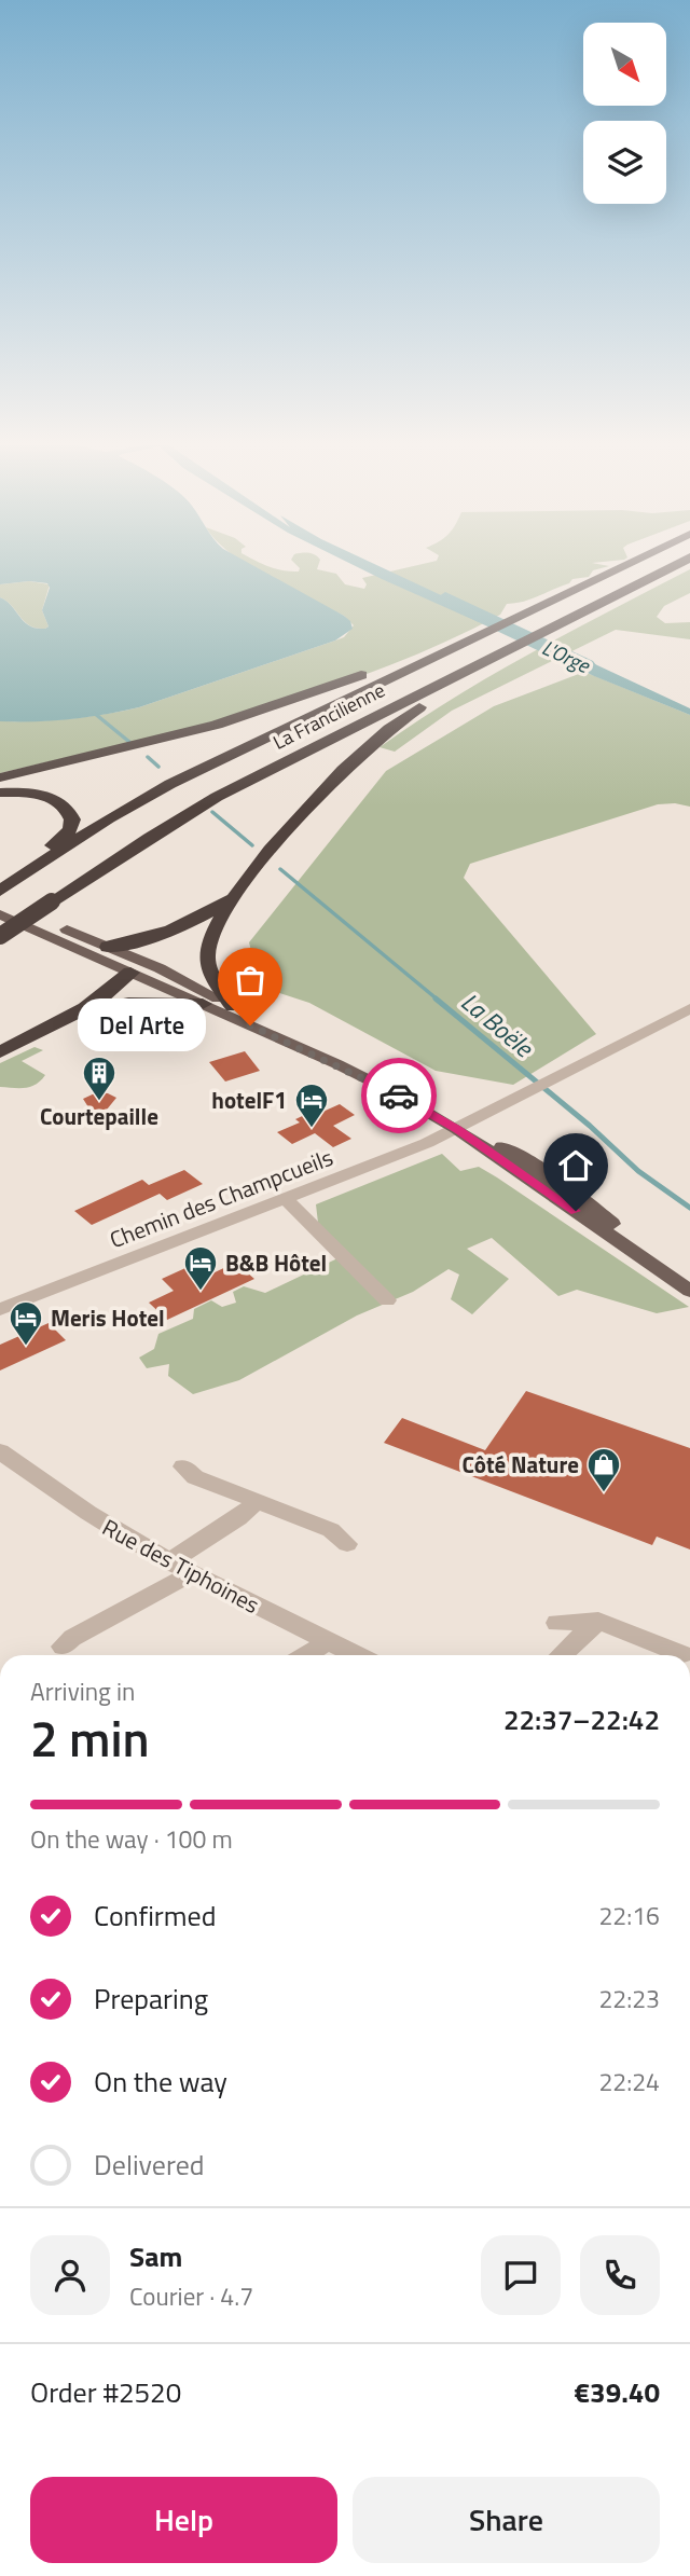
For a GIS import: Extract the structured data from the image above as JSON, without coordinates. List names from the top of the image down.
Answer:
{
  "streets": {
    "highway": ["La Francilienne"],
    "street": ["Chemin des Champcueils", "Rue des Tiphoines"]
  },
  "water": ["L'Orge", "La Boële"],
  "places": {
    "other": ["Del Arte"],
    "building": ["Courtepaille"],
    "hotel": ["hotelF1", "B&B Hôtel", "Meris Hotel"],
    "shop": ["Côté Nature"]
  },
  "north": "bottom right",
  "page": {
    "bubble": "Del Arte",
    "heading": ["2 min", "Arriving in", "22:37–22:42"],
    "panel": [
      "Sam",
      "Courier · 4.7",
      "Order #2520",
      "€39.40"
    ],
    "bar": "On the way · 100 m",
    "list": [
      ["Confirmed", "22:16"],
      ["Preparing", "22:23"],
      ["On the way", "22:24"],
      "Delivered"
    ],
    "buttons": ["Help", "Share"]
  }
}
